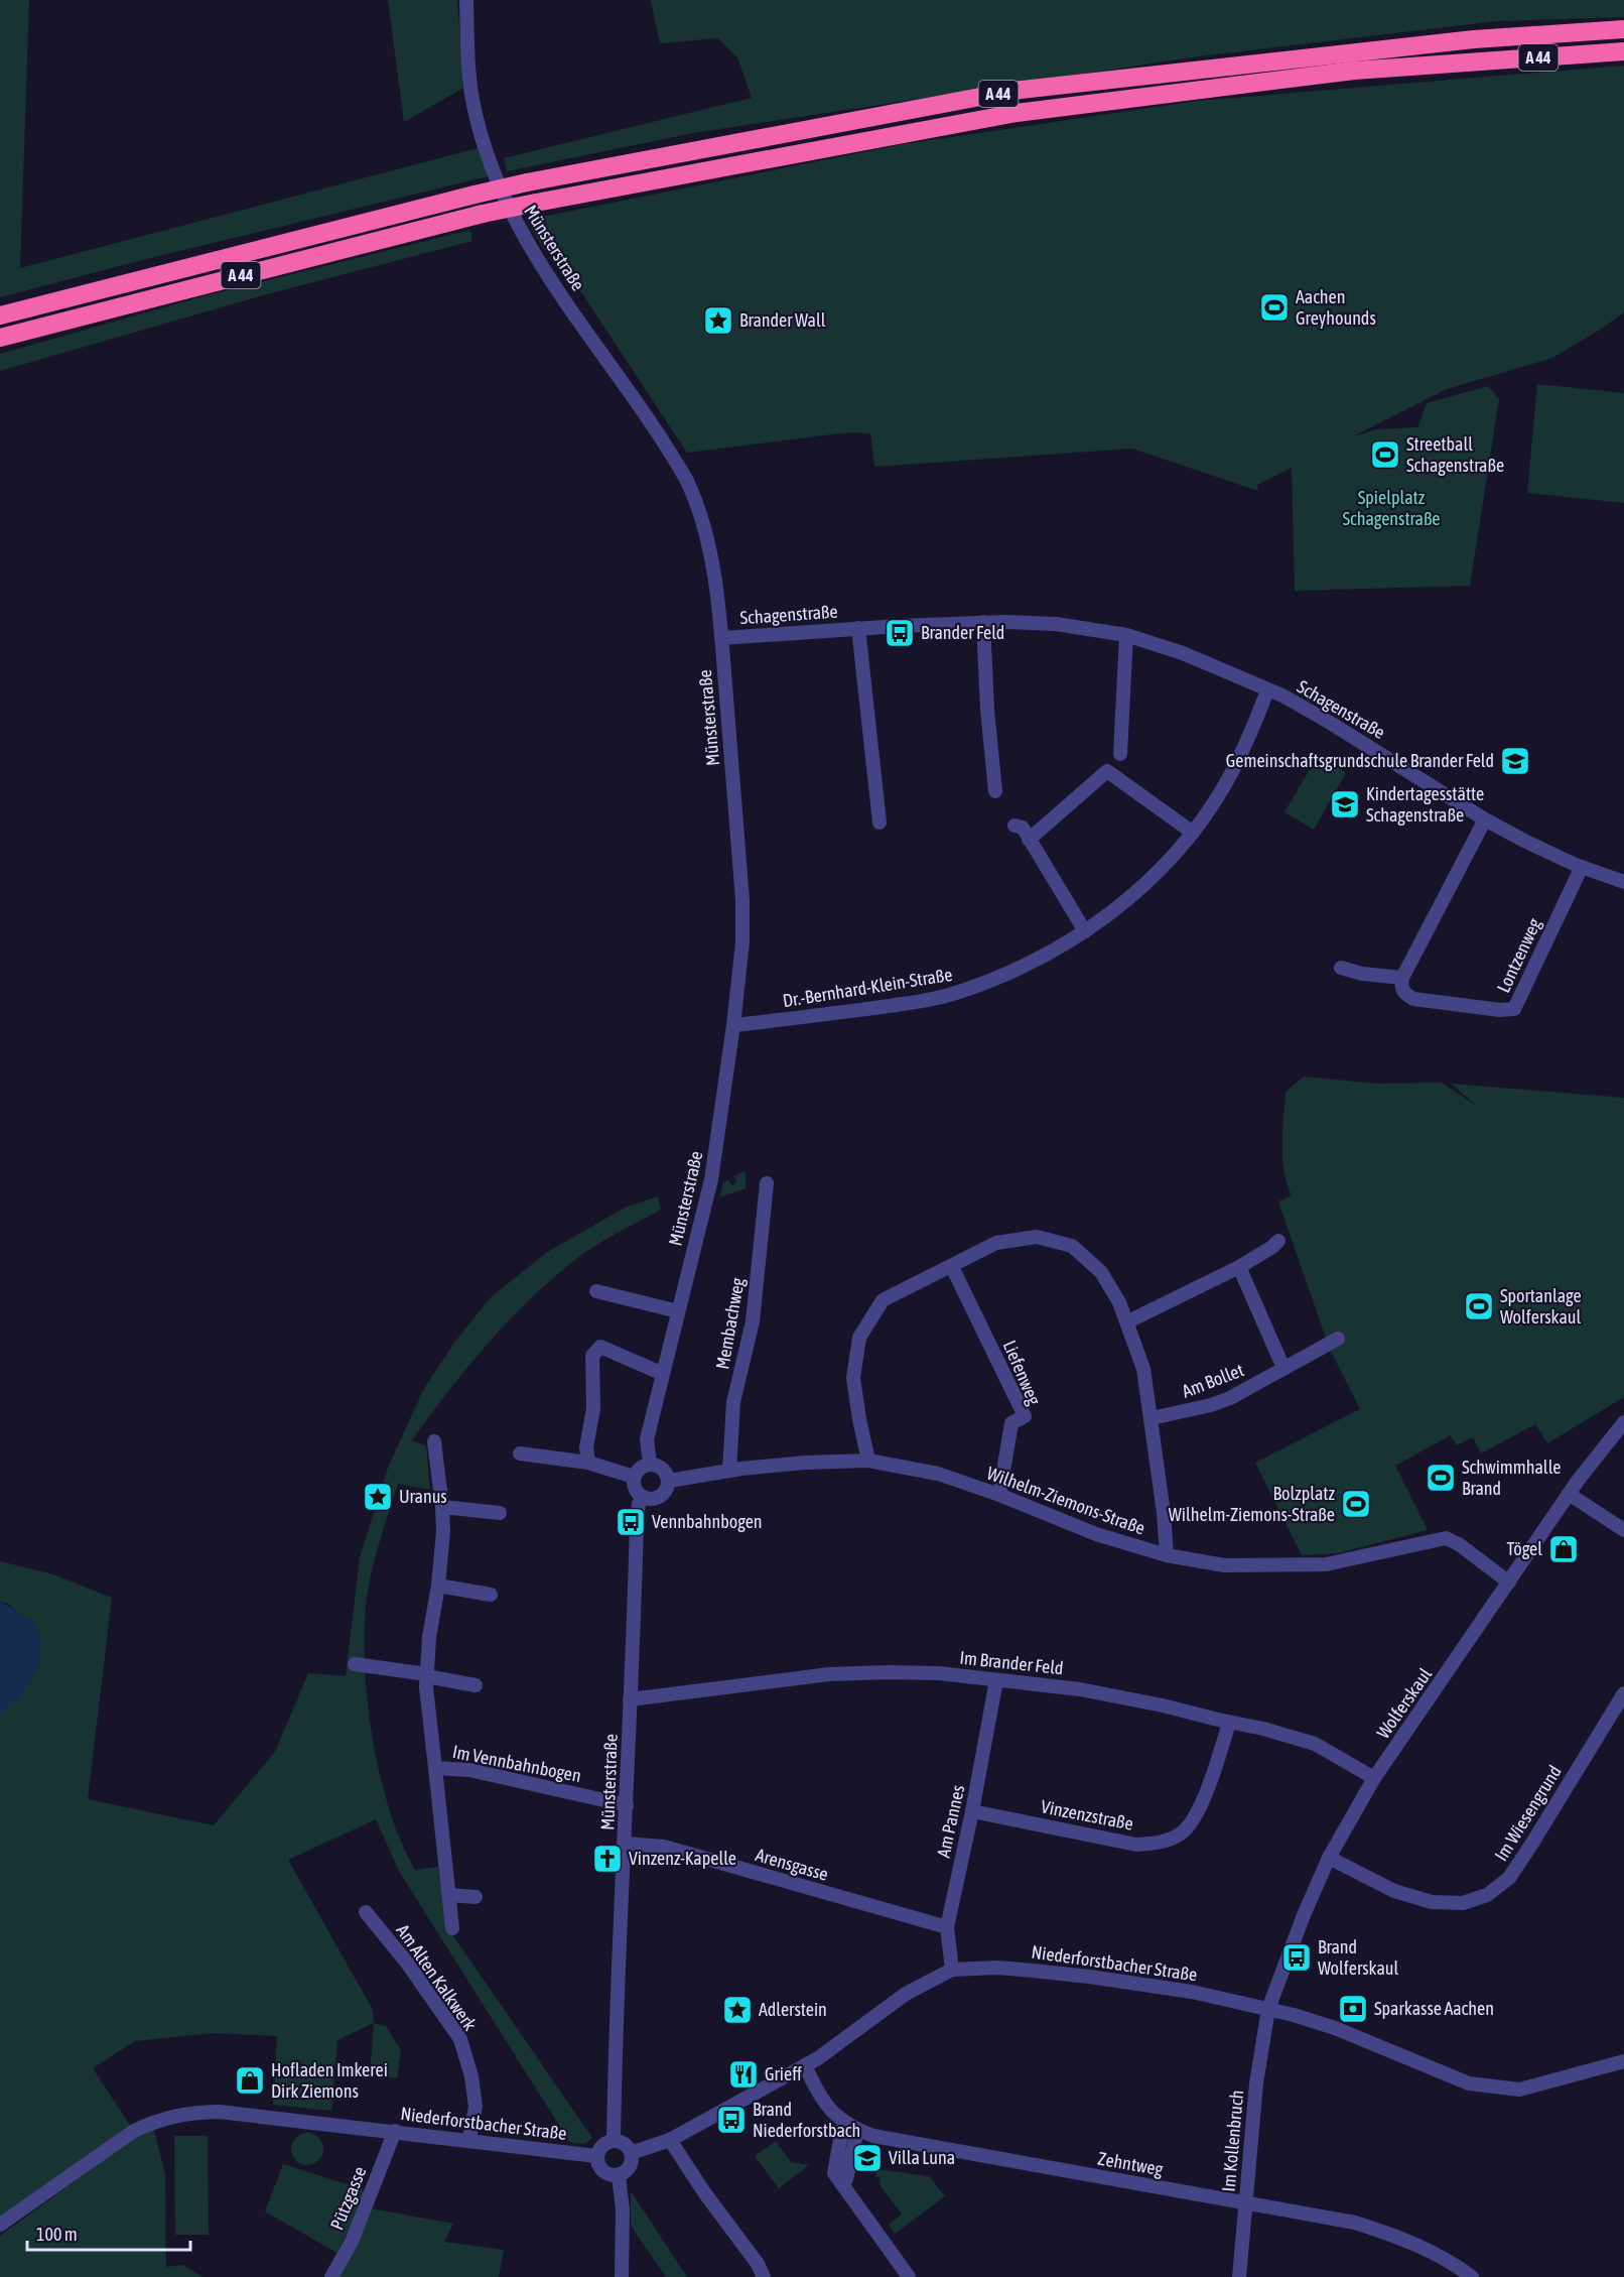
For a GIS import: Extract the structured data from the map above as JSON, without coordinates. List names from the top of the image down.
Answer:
{
  "streets": {
    "highway": ["A 44"],
    "street": [
      "Münsterstraße",
      "Schagenstraße",
      "Lontzenweg",
      "Dr.-Bernhard-Klein-Straße",
      "Membachweg",
      "Liefenweg",
      "Am Bollet",
      "Wilhelm-Ziemons-Straße",
      "Im Brander Feld",
      "Wolferskaul",
      "Im Vennbahnbogen",
      "Im Wiesengrund",
      "Vinzenzstraße",
      "Am Pannes",
      "Arensgasse",
      "Niederforstbacher Straße",
      "Am Alten Kalkwerk",
      "Im Kollenbruch",
      "Zehntweg",
      "Pützgasse"
    ]
  },
  "crossings": [
    ["Münsterstraße", "Schagenstraße"],
    ["Münsterstraße", "Dr.-Bernhard-Klein-Straße"],
    ["Münsterstraße", "Wilhelm-Ziemons-Straße"],
    ["Münsterstraße", "Im Brander Feld"],
    ["Münsterstraße", "Im Vennbahnbogen"],
    ["Münsterstraße", "Arensgasse"],
    ["Münsterstraße", "Niederforstbacher Straße"],
    ["Schagenstraße", "Lontzenweg"],
    ["Schagenstraße", "Dr.-Bernhard-Klein-Straße"],
    ["Membachweg", "Wilhelm-Ziemons-Straße"],
    ["Liefenweg", "Wilhelm-Ziemons-Straße"],
    ["Wilhelm-Ziemons-Straße", "Wolferskaul"],
    ["Im Brander Feld", "Wolferskaul"],
    ["Im Brander Feld", "Vinzenzstraße"],
    ["Im Brander Feld", "Am Pannes"],
    ["Wolferskaul", "Im Wiesengrund"],
    ["Wolferskaul", "Niederforstbacher Straße"],
    ["Wolferskaul", "Im Kollenbruch"],
    ["Vinzenzstraße", "Am Pannes"],
    ["Am Pannes", "Arensgasse"],
    ["Am Pannes", "Niederforstbacher Straße"],
    ["Niederforstbacher Straße", "Am Alten Kalkwerk"],
    ["Niederforstbacher Straße", "Im Kollenbruch"],
    ["Niederforstbacher Straße", "Zehntweg"],
    ["Niederforstbacher Straße", "Pützgasse"],
    ["Im Kollenbruch", "Zehntweg"]
  ],
  "parks": ["Spielplatz Schagenstraße"],
  "places": {
    "sports": [
      "Aachen Greyhounds",
      "Streetball Schagenstraße",
      "Sportanlage Wolferskaul",
      "Schwimmhalle Brand",
      "Bolzplatz Wilhelm-Ziemons-Straße"
    ],
    "place": ["Brander Wall", "Uranus", "Adlerstein"],
    "bus stop": [
      "Brander Feld",
      "Vennbahnbogen",
      "Brand Wolferskaul",
      "Brand Niederforstbach"
    ],
    "school or university": ["Gemeinschaftsgrundschule Brander Feld", "Kindertagesstätte Schagenstraße", "Villa Luna"],
    "shop": ["Tögel", "Hofladen Imkerei Dirk Ziemons"],
    "church": ["Vinzenz-Kapelle"],
    "bank": ["Sparkasse Aachen"],
    "restaurant": ["Grieff"]
  },
  "scale_bar": "100 m"
}
